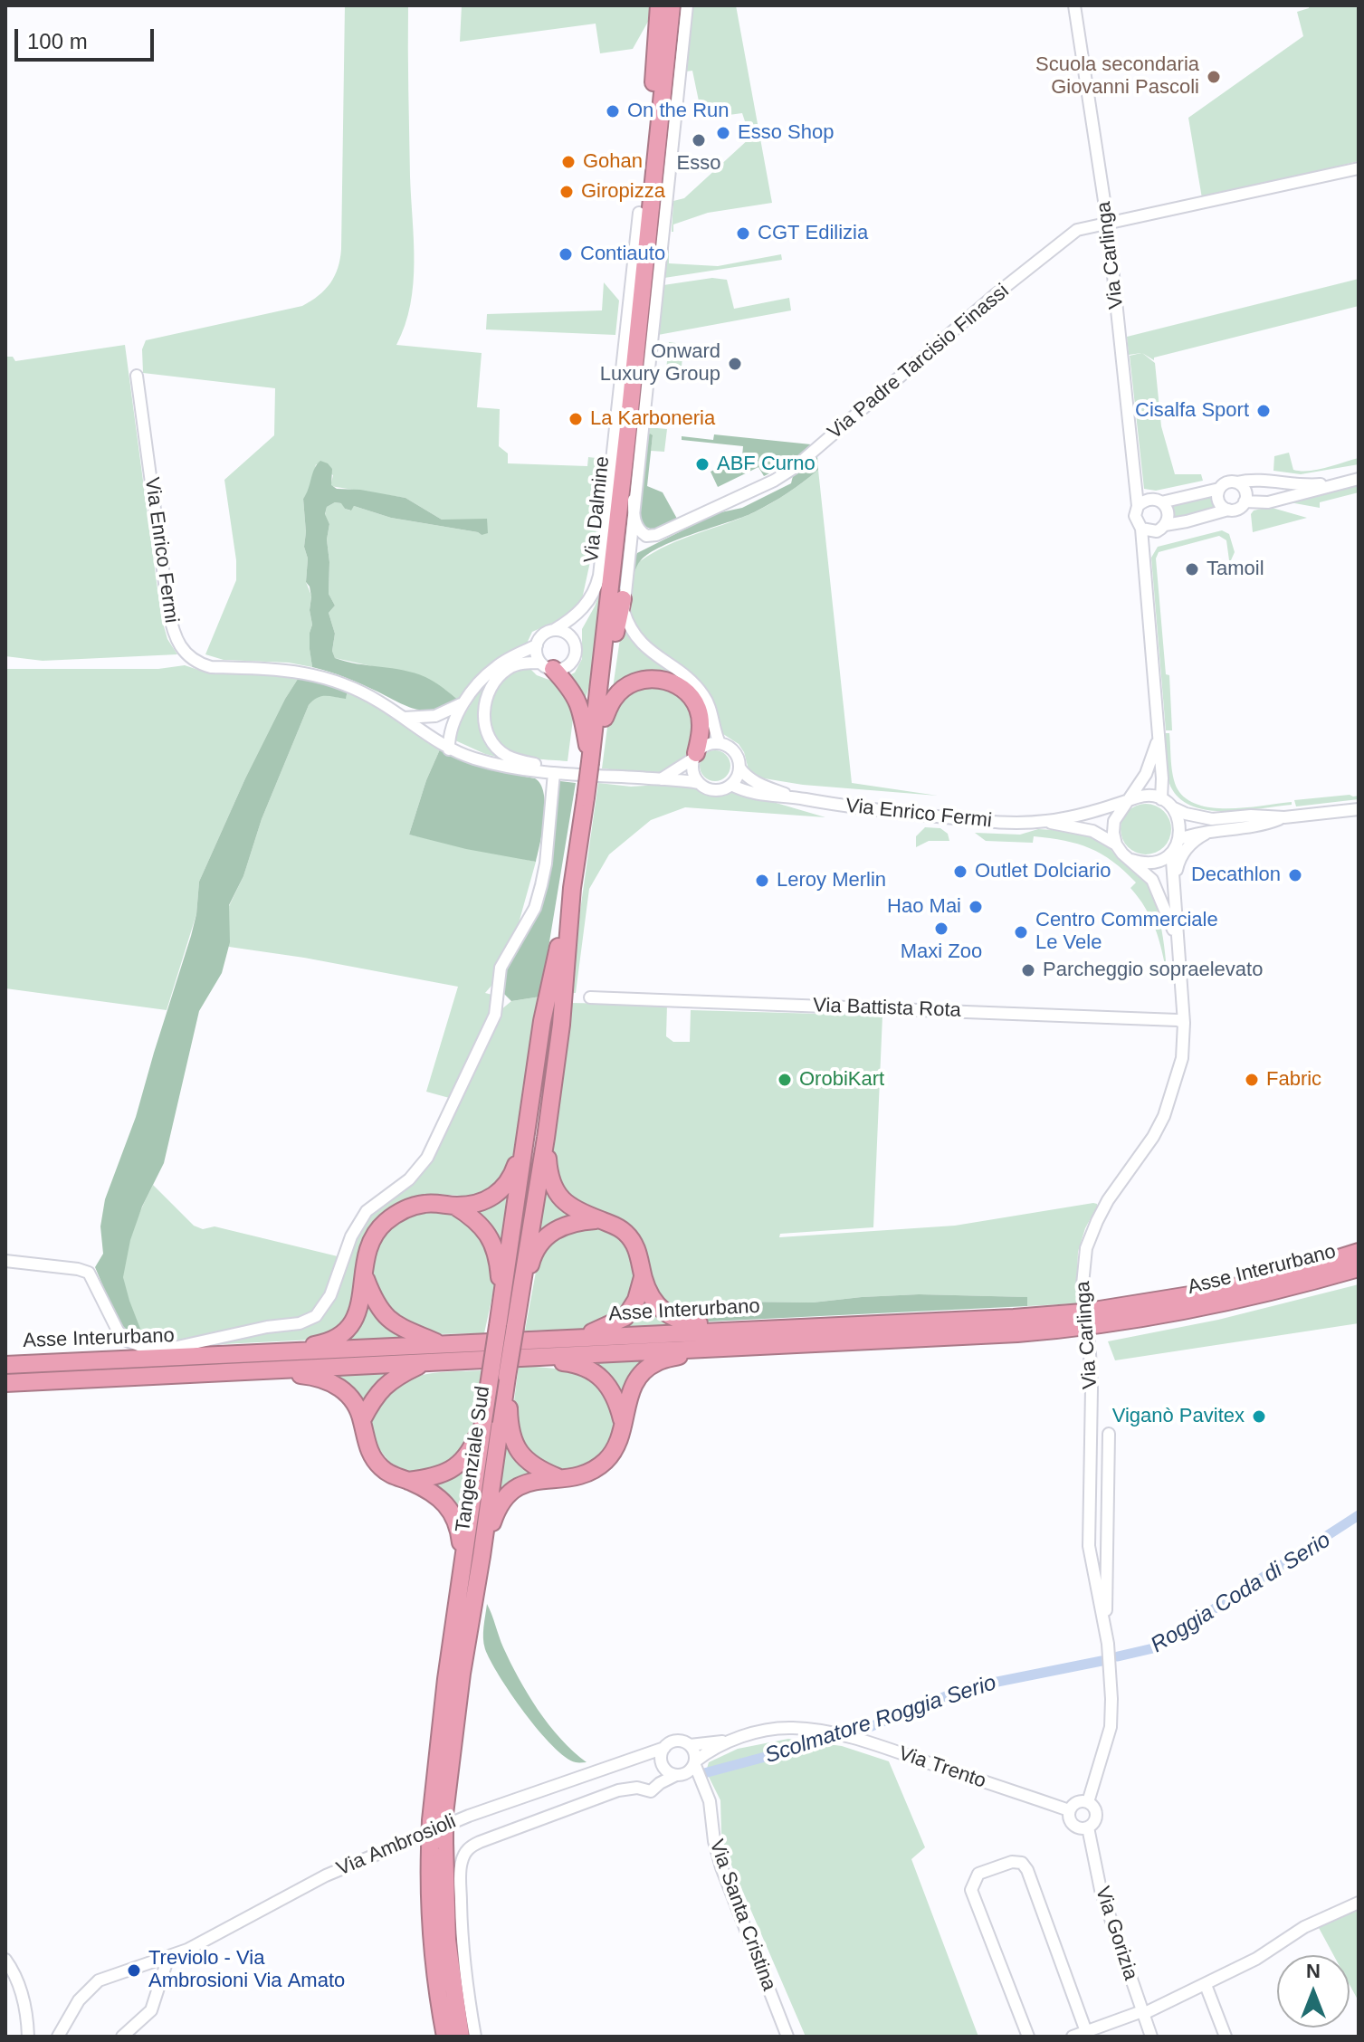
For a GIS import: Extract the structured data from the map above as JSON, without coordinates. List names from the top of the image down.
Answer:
{
  "streets": {
    "highway": ["Via Dalmine", "Asse Interurbano", "Tangenziale Sud"],
    "street": [
      "Via Carlinga",
      "Via Padre Tarcisio Finassi",
      "Via Enrico Fermi",
      "Via Battista Rota",
      "Via Trento",
      "Via Ambrosioli",
      "Via Santa Cristina",
      "Via Gorizia"
    ]
  },
  "crossings": [
    ["Via Carlinga", "Via Padre Tarcisio Finassi"],
    ["Via Carlinga", "Via Enrico Fermi"],
    ["Via Carlinga", "Via Battista Rota"],
    ["Via Carlinga", "Via Gorizia"],
    ["Via Dalmine", "Tangenziale Sud"],
    ["Via Trento", "Via Ambrosioli"],
    ["Via Trento", "Via Santa Cristina"],
    ["Via Trento", "Via Gorizia"],
    ["Via Ambrosioli", "Via Santa Cristina"]
  ],
  "water": ["Roggia Coda di Serio", "Scolmatore Roggia Serio"],
  "places": [
    "Scuola secondaria Giovanni Pascoli",
    "On the Run",
    "Esso Shop",
    "Esso",
    "Gohan",
    "Giropizza",
    "CGT Edilizia",
    "Contiauto",
    "Onward Luxury Group",
    "Cisalfa Sport",
    "La Karboneria",
    "ABF Curno",
    "Tamoil",
    "Outlet Dolciario",
    "Decathlon",
    "Leroy Merlin",
    "Hao Mai",
    "Maxi Zoo",
    "Centro Commerciale Le Vele",
    "Parcheggio sopraelevato",
    "OrobiKart",
    "Fabric",
    "Viganò Pavitex",
    "Treviolo - Via Ambrosioni Via Amato"
  ],
  "scale_bar": "100 m",
  "north": "top"
}
